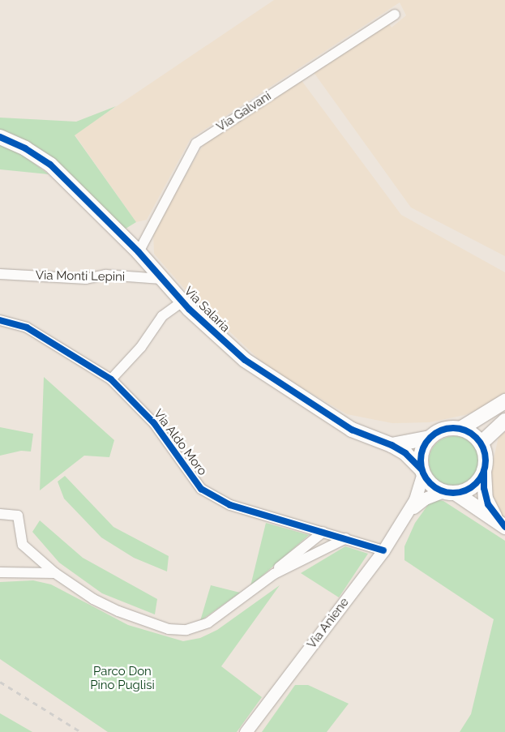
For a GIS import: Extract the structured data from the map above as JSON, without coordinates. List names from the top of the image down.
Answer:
{
  "streets": {
    "main road": ["Via Salaria"],
    "street": [
      "Via Galvani",
      "Via Monti Lepini",
      "Via Aldo Moro",
      "Via Aniene"
    ]
  },
  "crossings": [
    ["Via Galvani", "Via Salaria"],
    ["Via Monti Lepini", "Via Salaria"],
    ["Via Salaria", "Via Aniene"],
    ["Via Aldo Moro", "Via Aniene"]
  ],
  "parks": ["Parco Don Pino Puglisi"]
}
